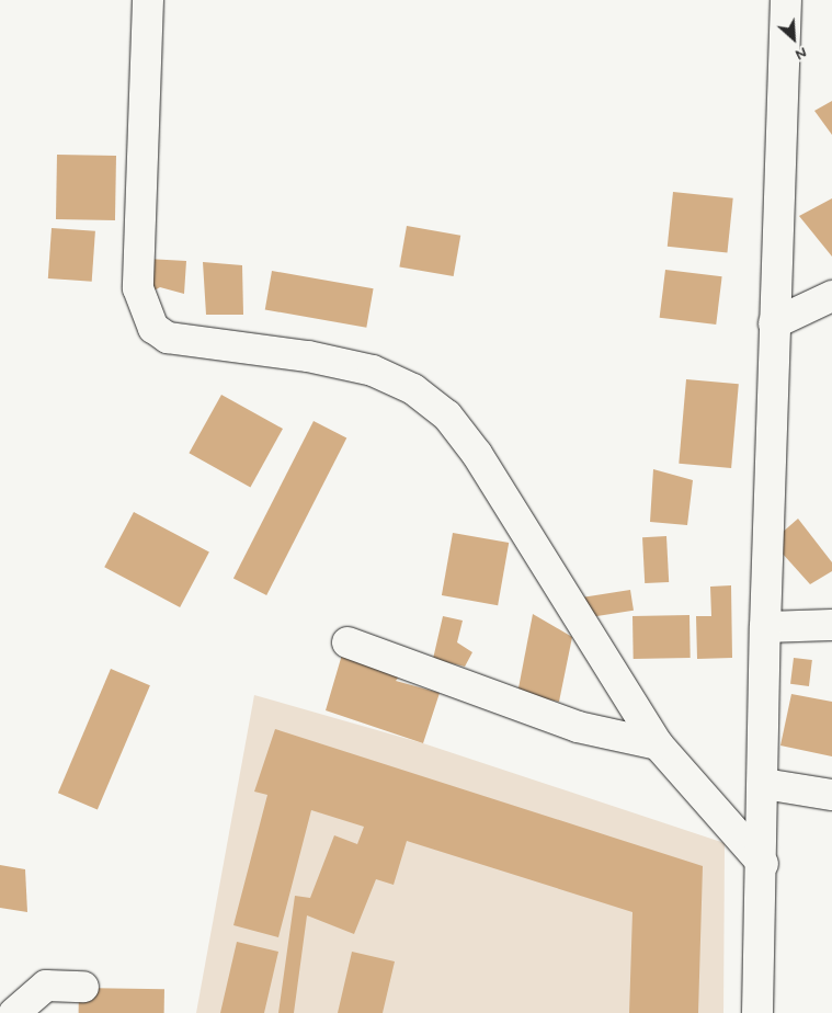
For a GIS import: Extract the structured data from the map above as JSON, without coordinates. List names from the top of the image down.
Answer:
{
  "north": "bottom right"
}
